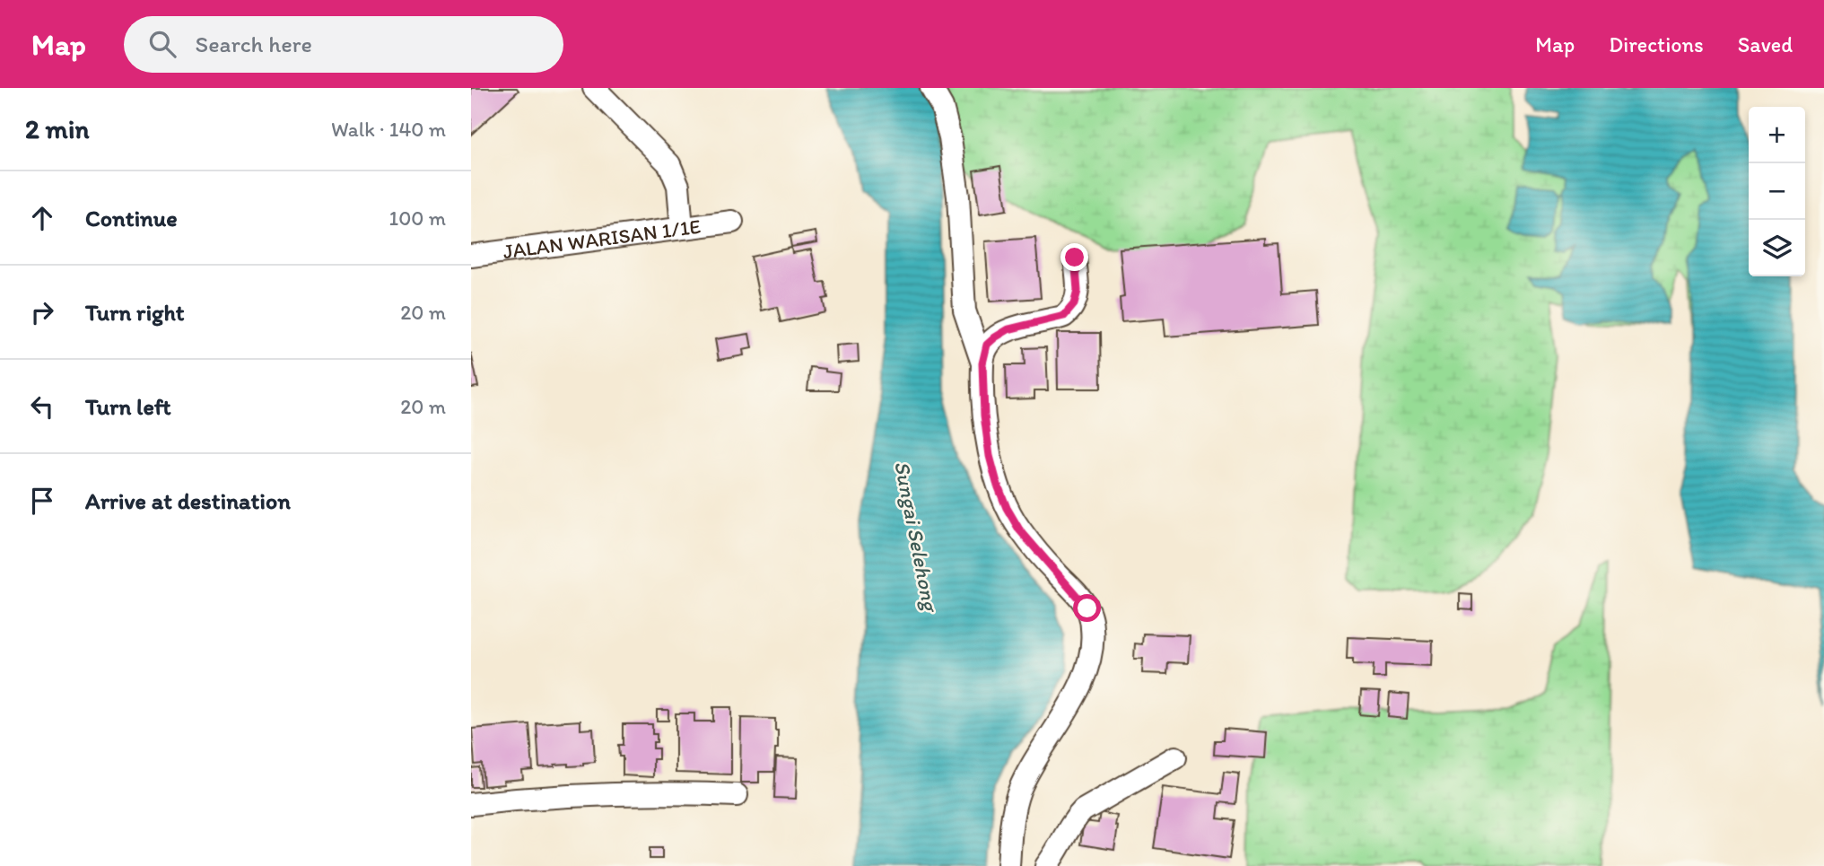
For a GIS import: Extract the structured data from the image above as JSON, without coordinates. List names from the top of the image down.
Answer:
{
  "streets": {
    "street": ["JALAN WARISAN 1/1E"]
  },
  "water": ["Sungai Selehong"],
  "page": {
    "header": "Map",
    "search": "Search here",
    "nav": ["Map", "Directions", "Saved"],
    "heading": ["2 min", "Walk · 140 m"],
    "map_buttons": ["+", "−"],
    "list": [
      ["Continue", "100 m"],
      ["Turn right", "20 m"],
      ["Turn left", "20 m"],
      "Arrive at destination"
    ]
  }
}
